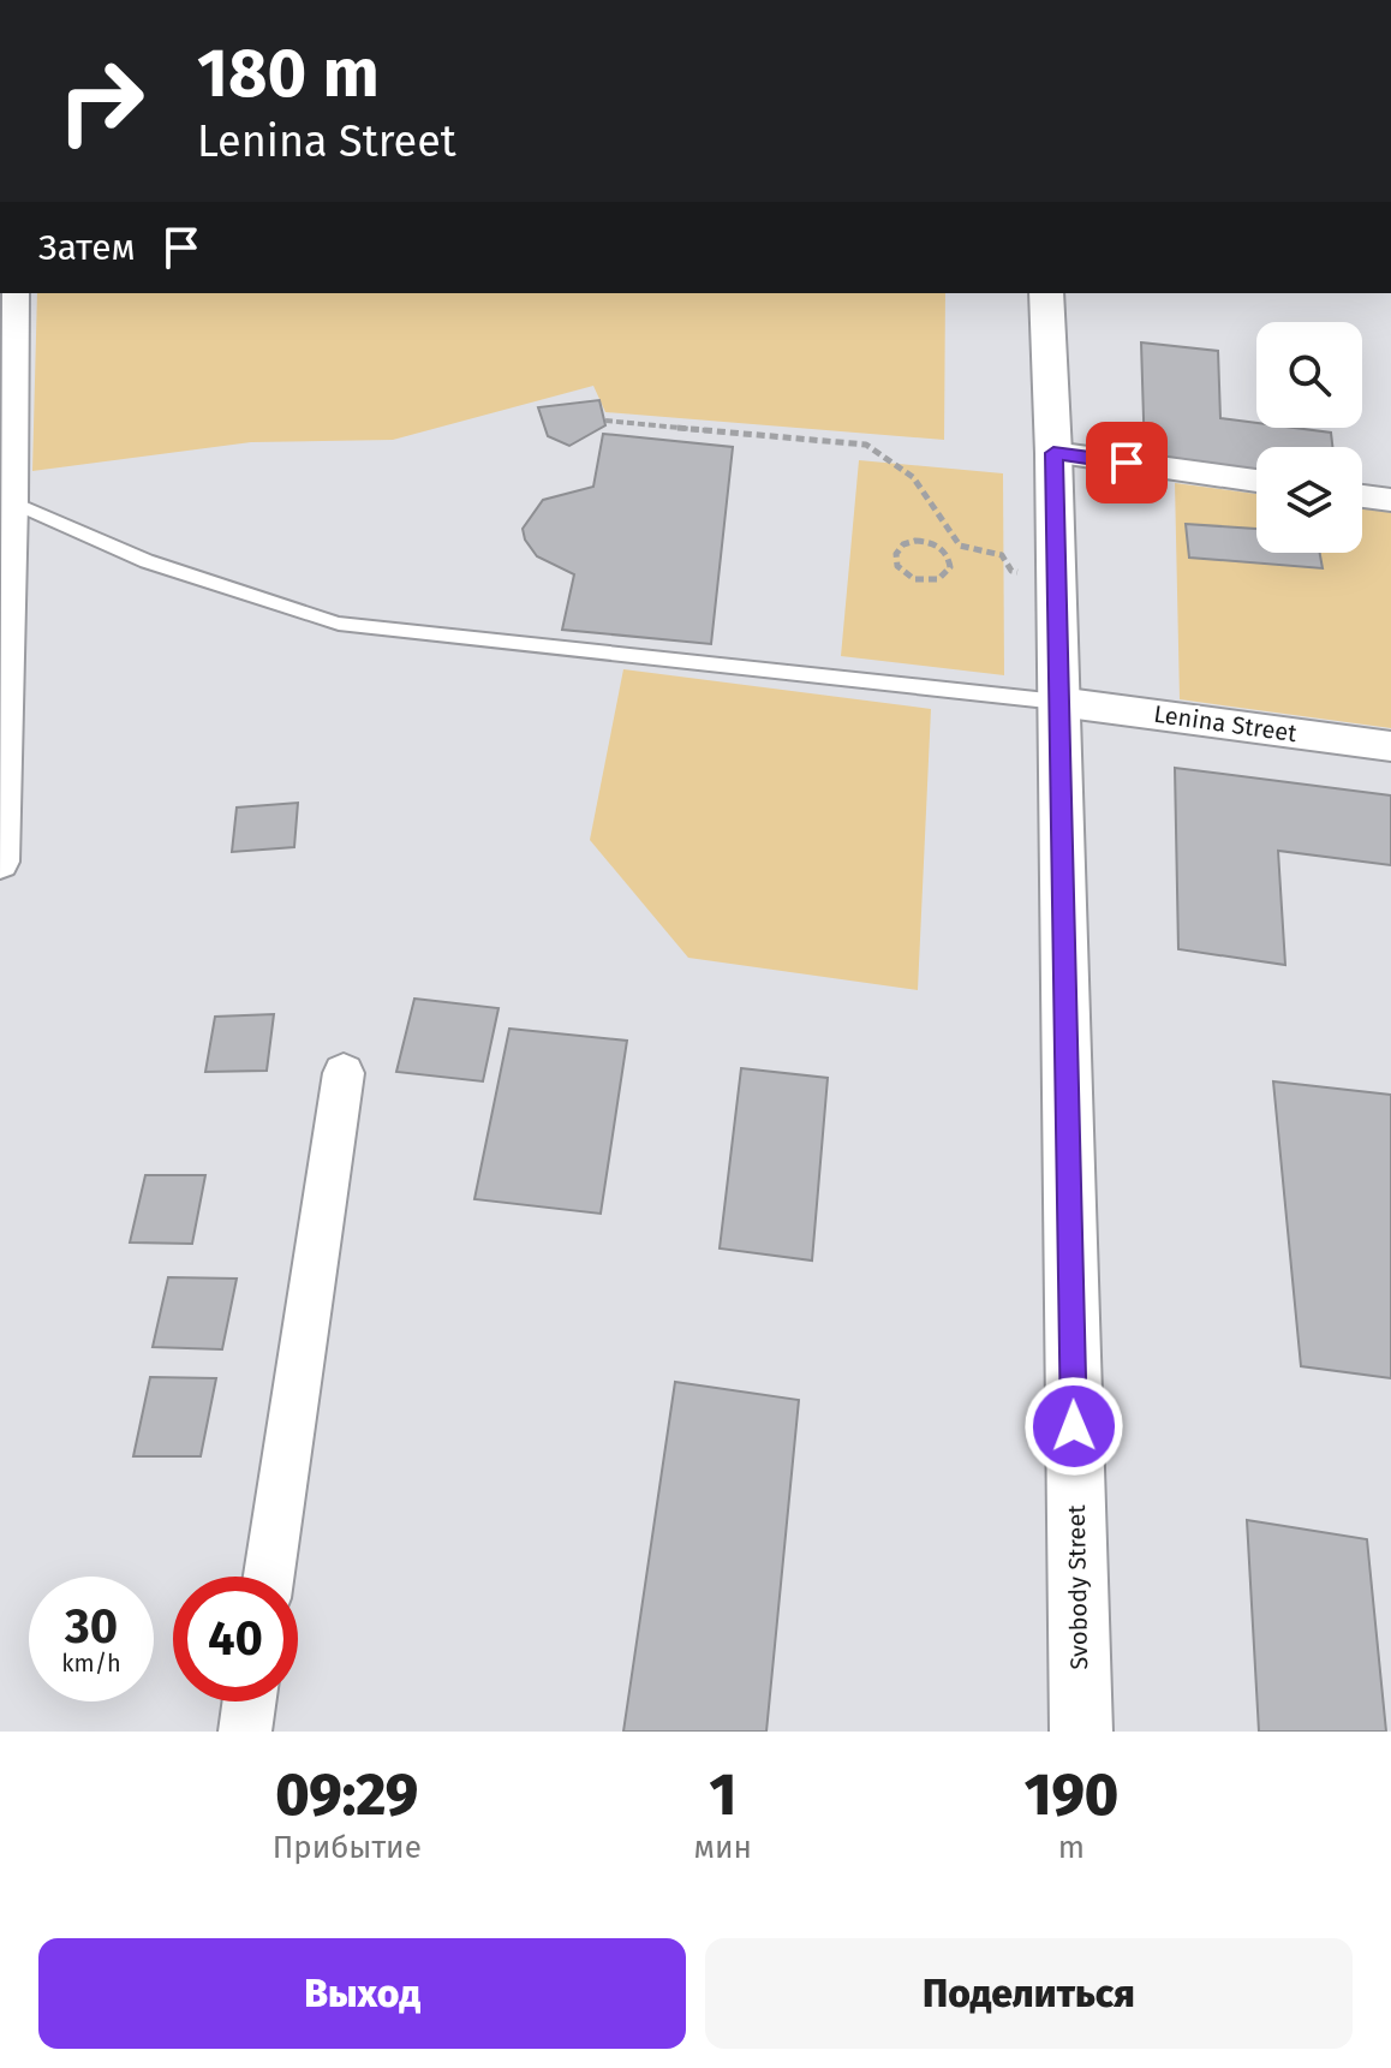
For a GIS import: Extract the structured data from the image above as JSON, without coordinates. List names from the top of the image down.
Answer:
{
  "streets": {
    "street": ["Lenina Street", "Svobody Street"]
  },
  "crossings": [
    ["Lenina Street", "Svobody Street"]
  ],
  "page": {
    "turn": ["180 m", "Lenina Street"],
    "then": "Затем",
    "speed": "30 km/h",
    "limit": "40",
    "eta": [
      "09:29",
      "Прибытие",
      "1",
      "мин",
      "190",
      "m"
    ],
    "buttons": ["Выход", "Поделиться"]
  }
}
